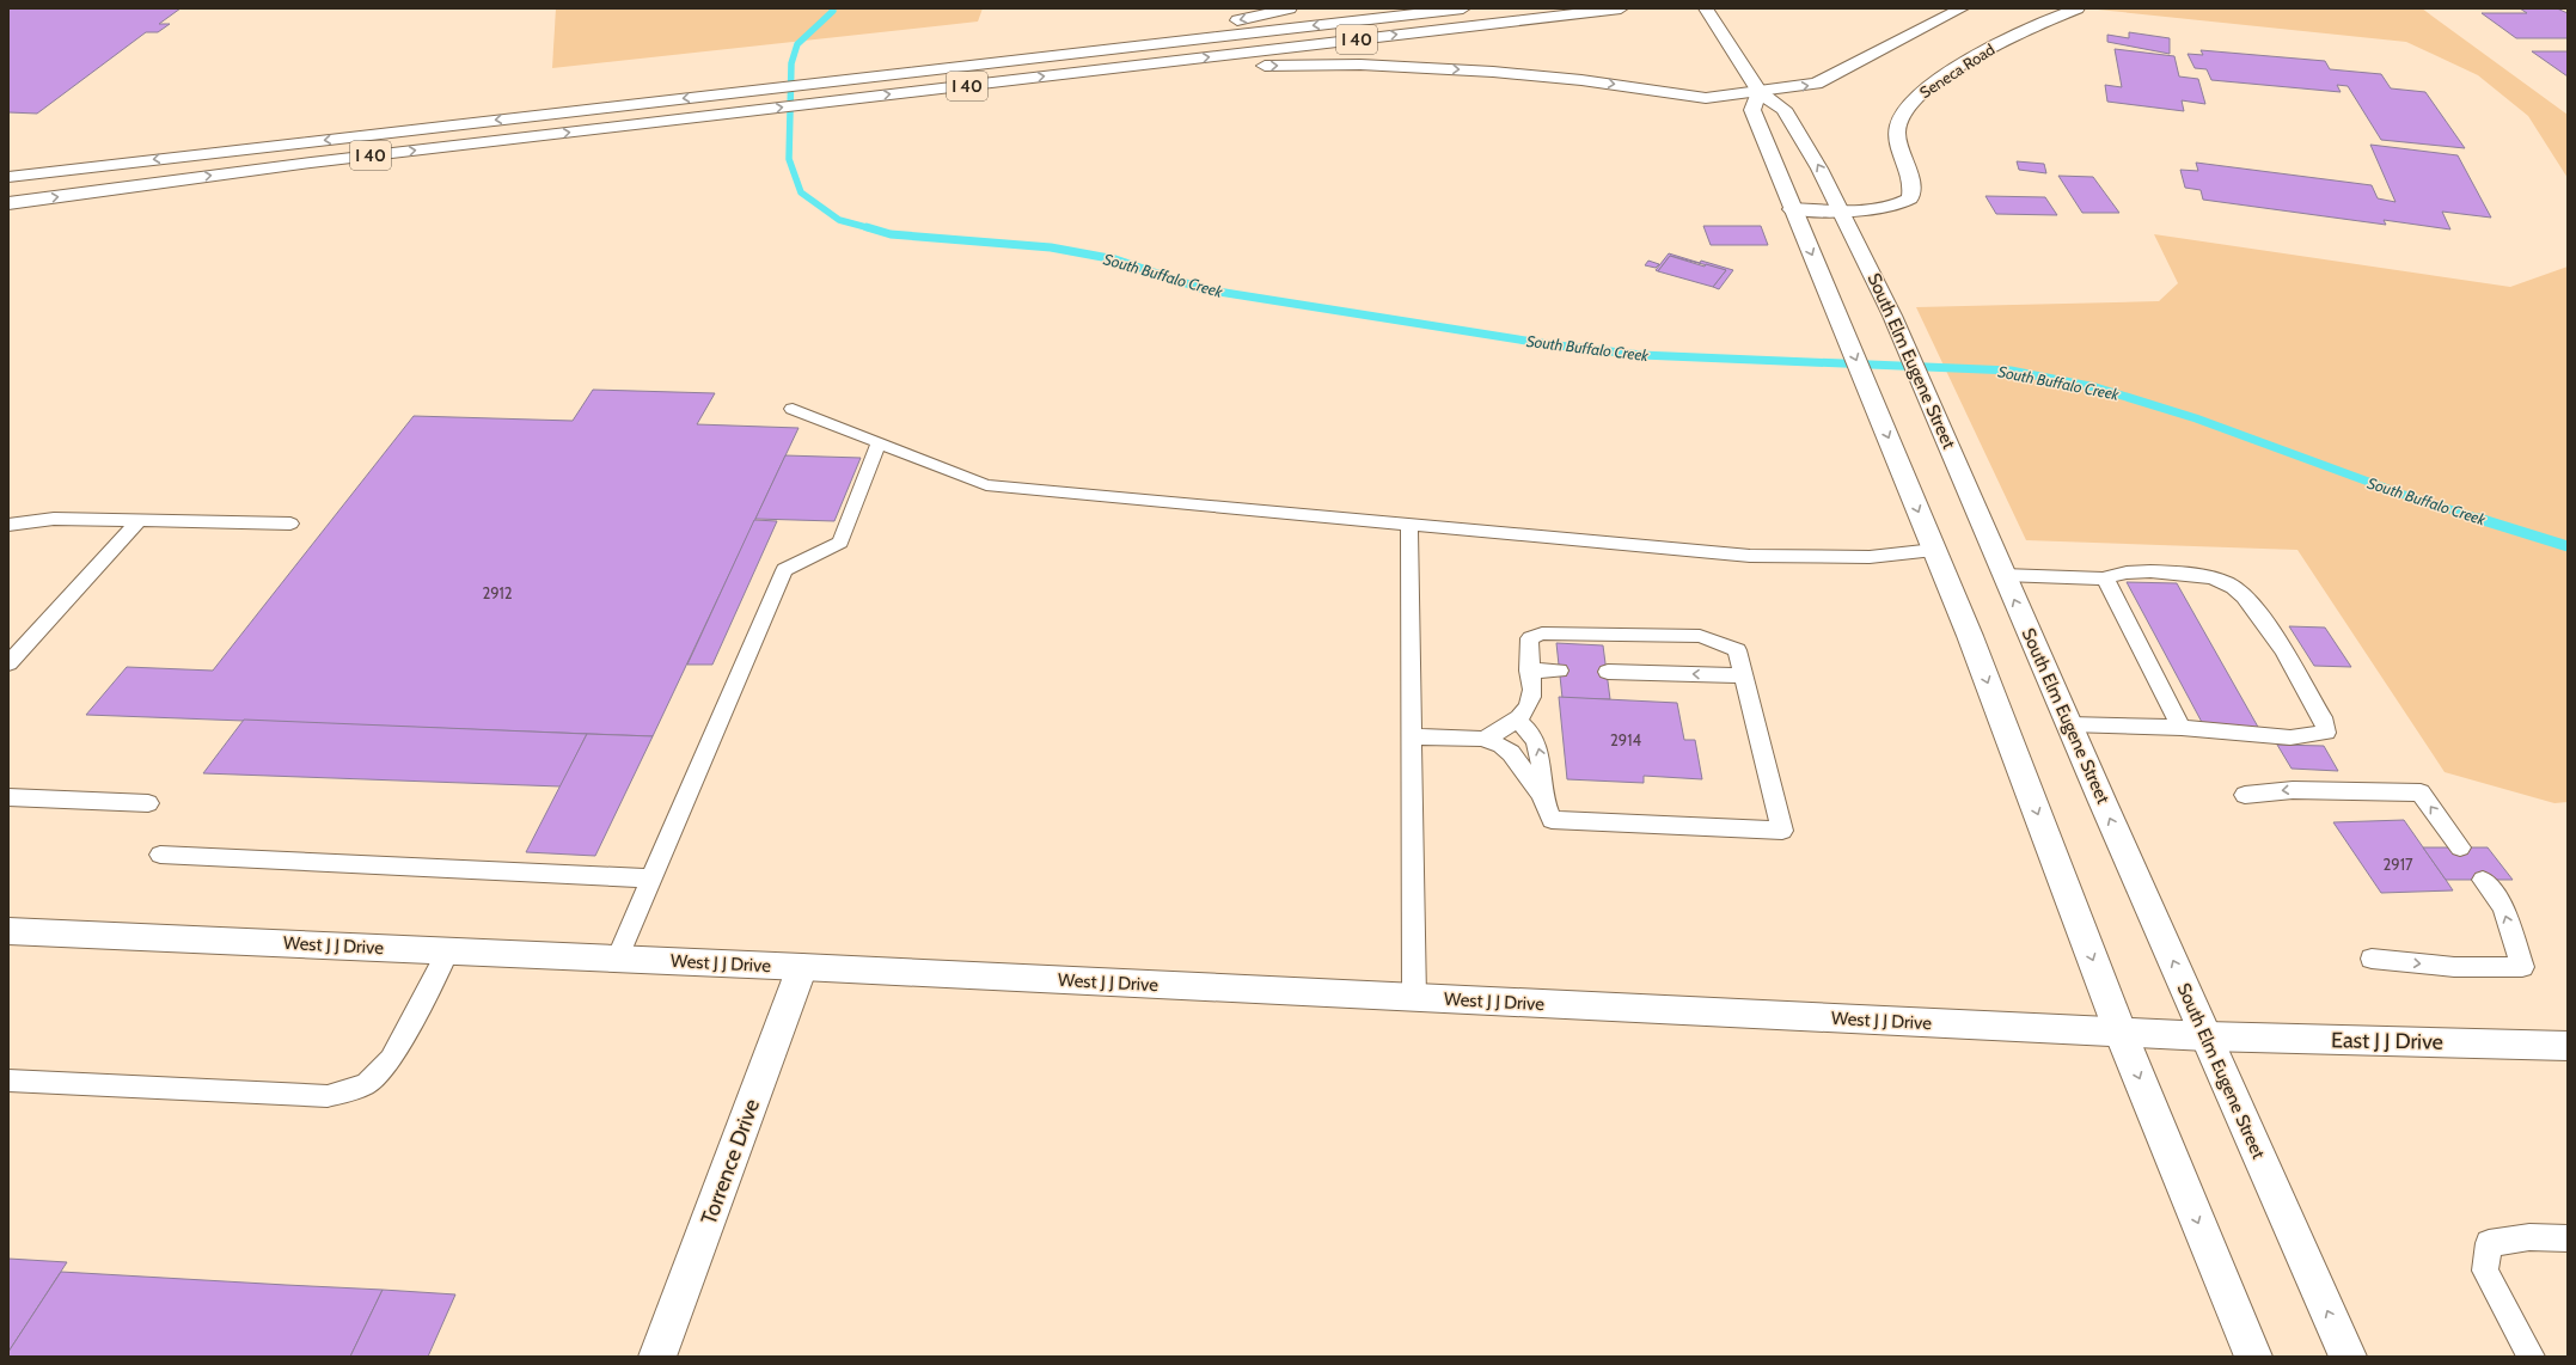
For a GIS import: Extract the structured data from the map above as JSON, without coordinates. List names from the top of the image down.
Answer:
{
  "streets": {
    "main road": [
      "I 40",
      "Seneca Road",
      "South Elm Eugene Street",
      "West J J Drive",
      "East J J Drive",
      "Torrence Drive"
    ]
  },
  "crossings": [
    ["Seneca Road", "South Elm Eugene Street"],
    ["South Elm Eugene Street", "West J J Drive"],
    ["South Elm Eugene Street", "East J J Drive"],
    ["West J J Drive", "East J J Drive"],
    ["West J J Drive", "Torrence Drive"]
  ],
  "water": ["South Buffalo Creek"],
  "house_numbers": ["2912", "2914", "2917"]
}
